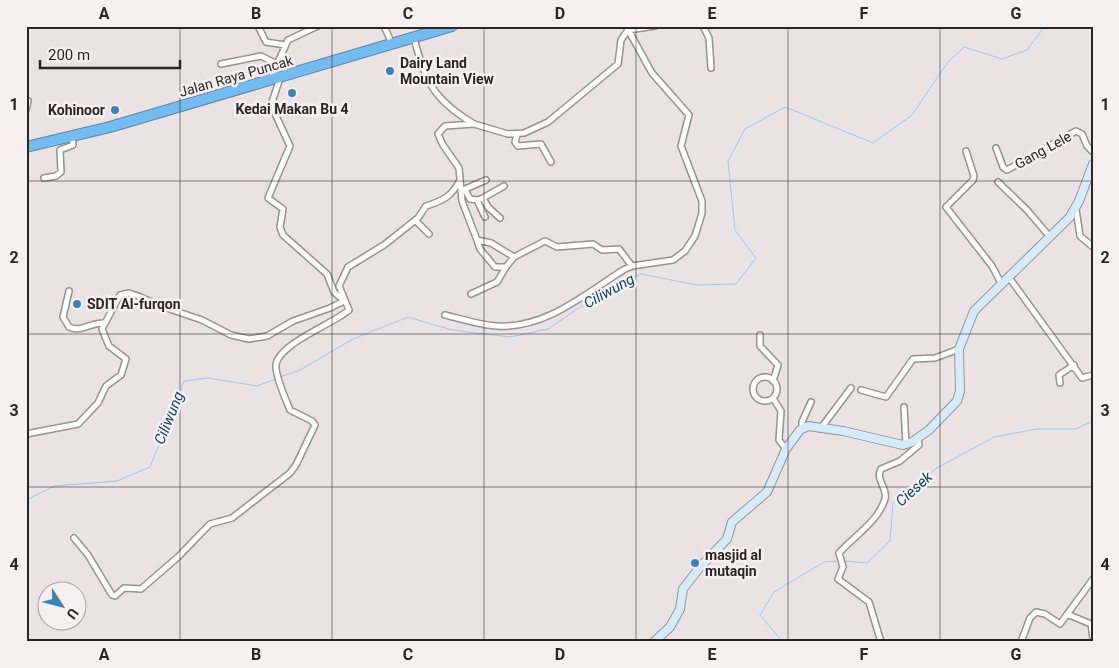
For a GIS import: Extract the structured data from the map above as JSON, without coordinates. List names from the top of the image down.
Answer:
{
  "streets": {
    "highway": ["Jalan Raya Puncak"],
    "street": ["Gang Lele"]
  },
  "water": ["Ciliwung", "Ciesek"],
  "places": [
    "Dairy Land Mountain View",
    "Kedai Makan Bu 4",
    "Kohinoor",
    "SDIT Al-furqon",
    "masjid al mutaqin"
  ],
  "scale_bar": "200 m",
  "north": "bottom right",
  "grid": {
    "columns": [
      "A",
      "B",
      "C",
      "D",
      "E",
      "F",
      "G"
    ],
    "rows": [
      "1",
      "2",
      "3",
      "4"
    ]
  }
}
